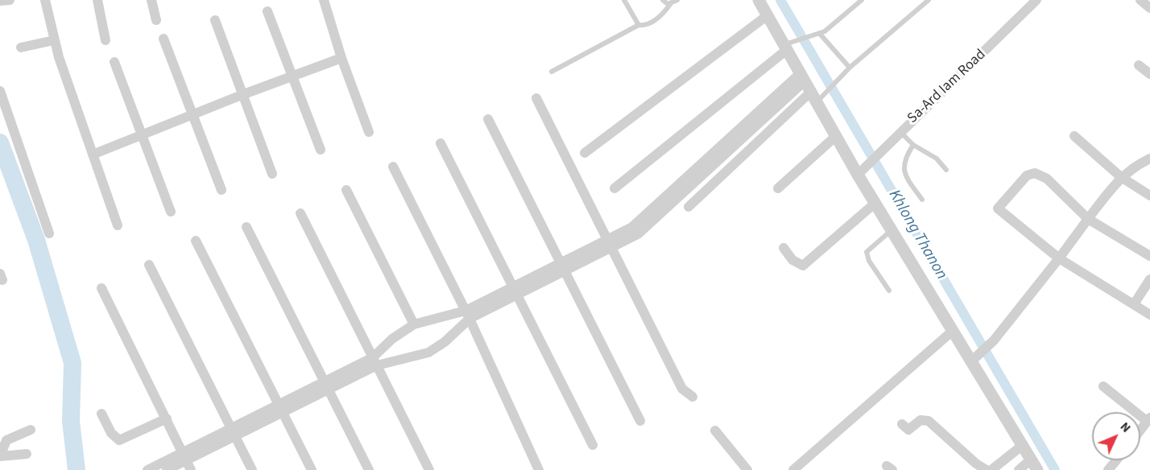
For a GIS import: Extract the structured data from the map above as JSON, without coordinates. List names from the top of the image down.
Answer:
{
  "streets": {
    "street": ["Sa-Ard Iam Road"]
  },
  "water": ["Khlong Thanon"],
  "north": "top right"
}
